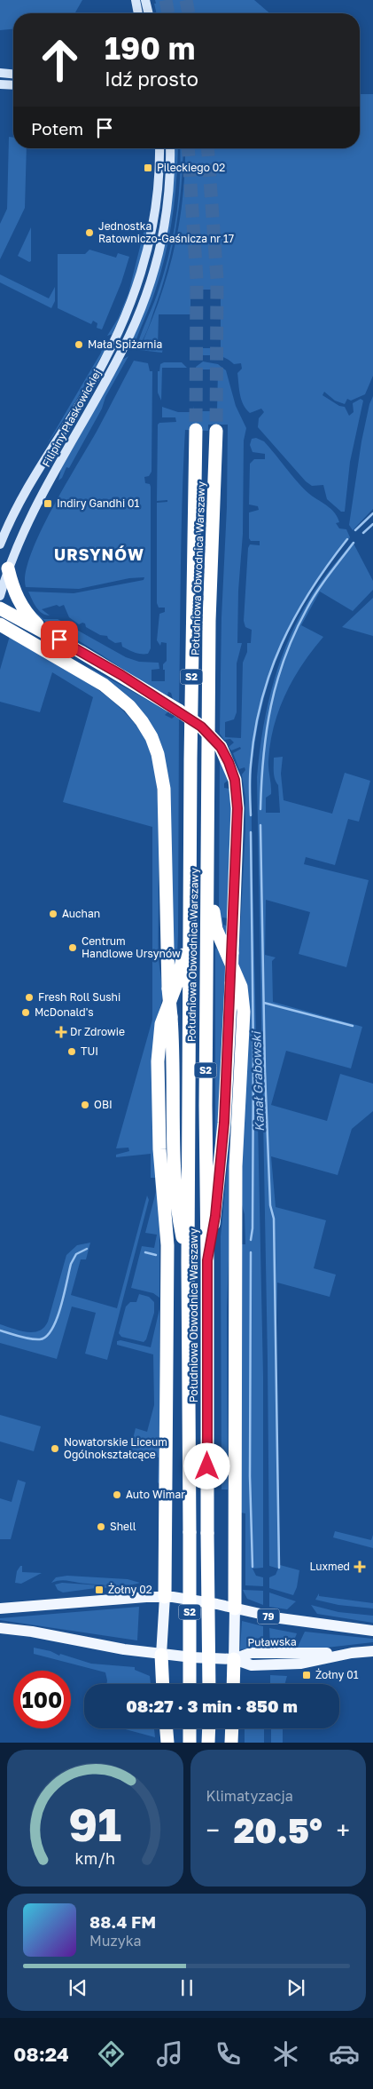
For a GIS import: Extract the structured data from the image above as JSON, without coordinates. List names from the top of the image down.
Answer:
{
  "streets": {
    "highway": ["Południowa Obwodnica Warszawy", "S2"],
    "main road": ["Filipiny Płaskowickiej", "79", "Puławska"]
  },
  "crossings": [
    ["79", "Puławska"]
  ],
  "districts": ["URSYNÓW"],
  "water": ["Kanał Grabowski"],
  "places": {
    "transit": [
      "Pileckiego 02",
      "Indiry Gandhi 01",
      "Żołny 02",
      "Żołny 01"
    ],
    "other": [
      "Jednostka Ratowniczo-Gaśnicza nr 17",
      "Mała Spiżarnia",
      "Auchan",
      "Centrum Handlowe Ursynów",
      "Fresh Roll Sushi",
      "McDonald's",
      "TUI",
      "OBI",
      "Nowatorskie Liceum Ogólnokształcące",
      "Auto Wimar",
      "Shell"
    ],
    "health": ["Dr Zdrowie", "Luxmed"]
  },
  "page": {
    "turn": ["190 m", "Idź prosto"],
    "then": "Potem",
    "limit": "100",
    "trip": "08:27 · 3 min · 850 m",
    "tile": "Klimatyzacja",
    "heat": ["−", "20.5°", "+"],
    "song": ["88.4 FM", "Muzyka"],
    "tabs": "08:24",
    "gauge": ["91", "km/h"]
  }
}
